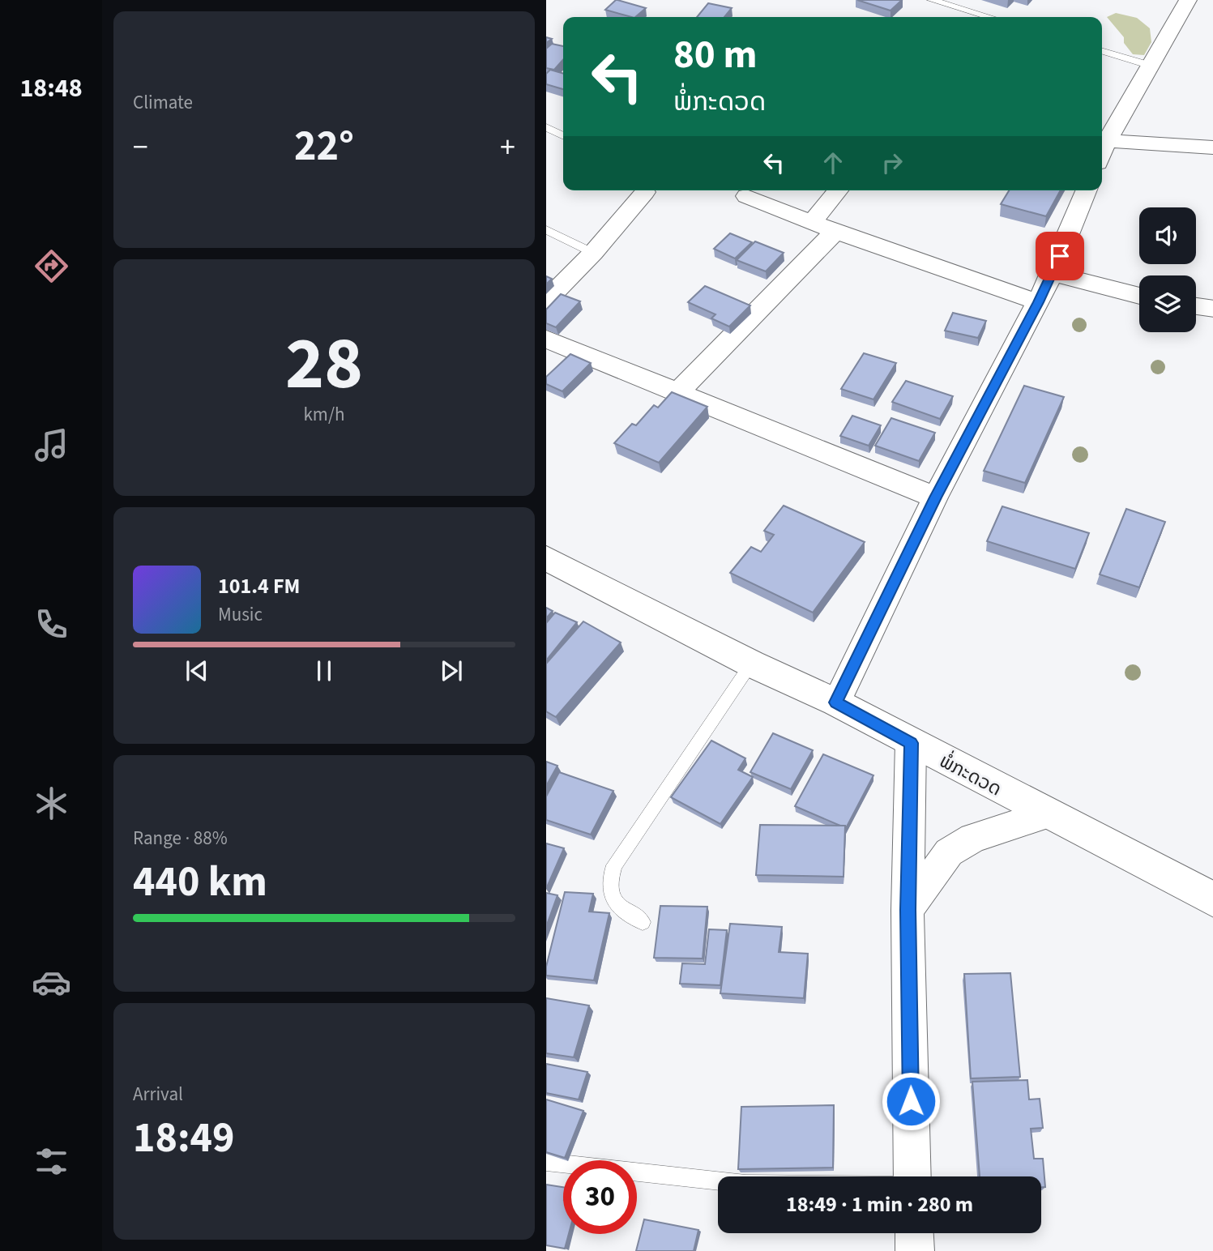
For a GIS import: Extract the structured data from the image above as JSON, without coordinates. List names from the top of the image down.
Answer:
{
  "streets": {
    "main road": ["ພໍ່ກະດວດ"]
  },
  "page": {
    "tabs": "18:48",
    "tile": [
      "Climate",
      ["28", "km/h"],
      ["Range · 88%", "440 km"],
      ["Arrival", "18:49"]
    ],
    "turn": ["80 m", "ພໍ່ກະດວດ"],
    "heat": ["−", "22°", "+"],
    "song": ["101.4 FM", "Music"],
    "limit": "30",
    "trip": "18:49 · 1 min · 280 m"
  }
}
